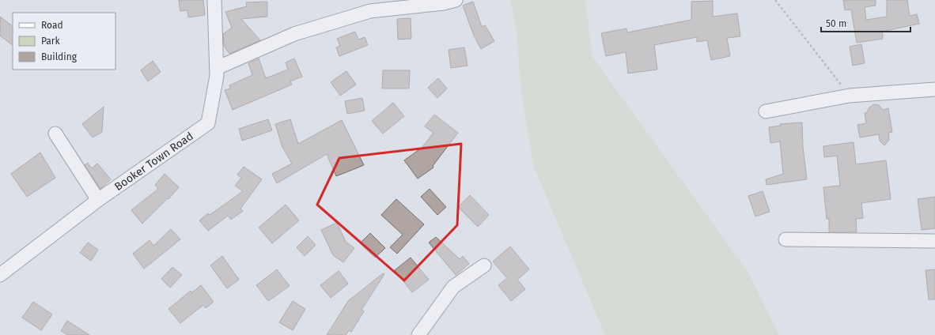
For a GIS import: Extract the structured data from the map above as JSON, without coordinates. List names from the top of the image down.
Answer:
{
  "streets": {
    "street": ["Booker Town Road"]
  },
  "legend": ["Road", "Park", "Building"],
  "scale_bar": "50 m"
}
